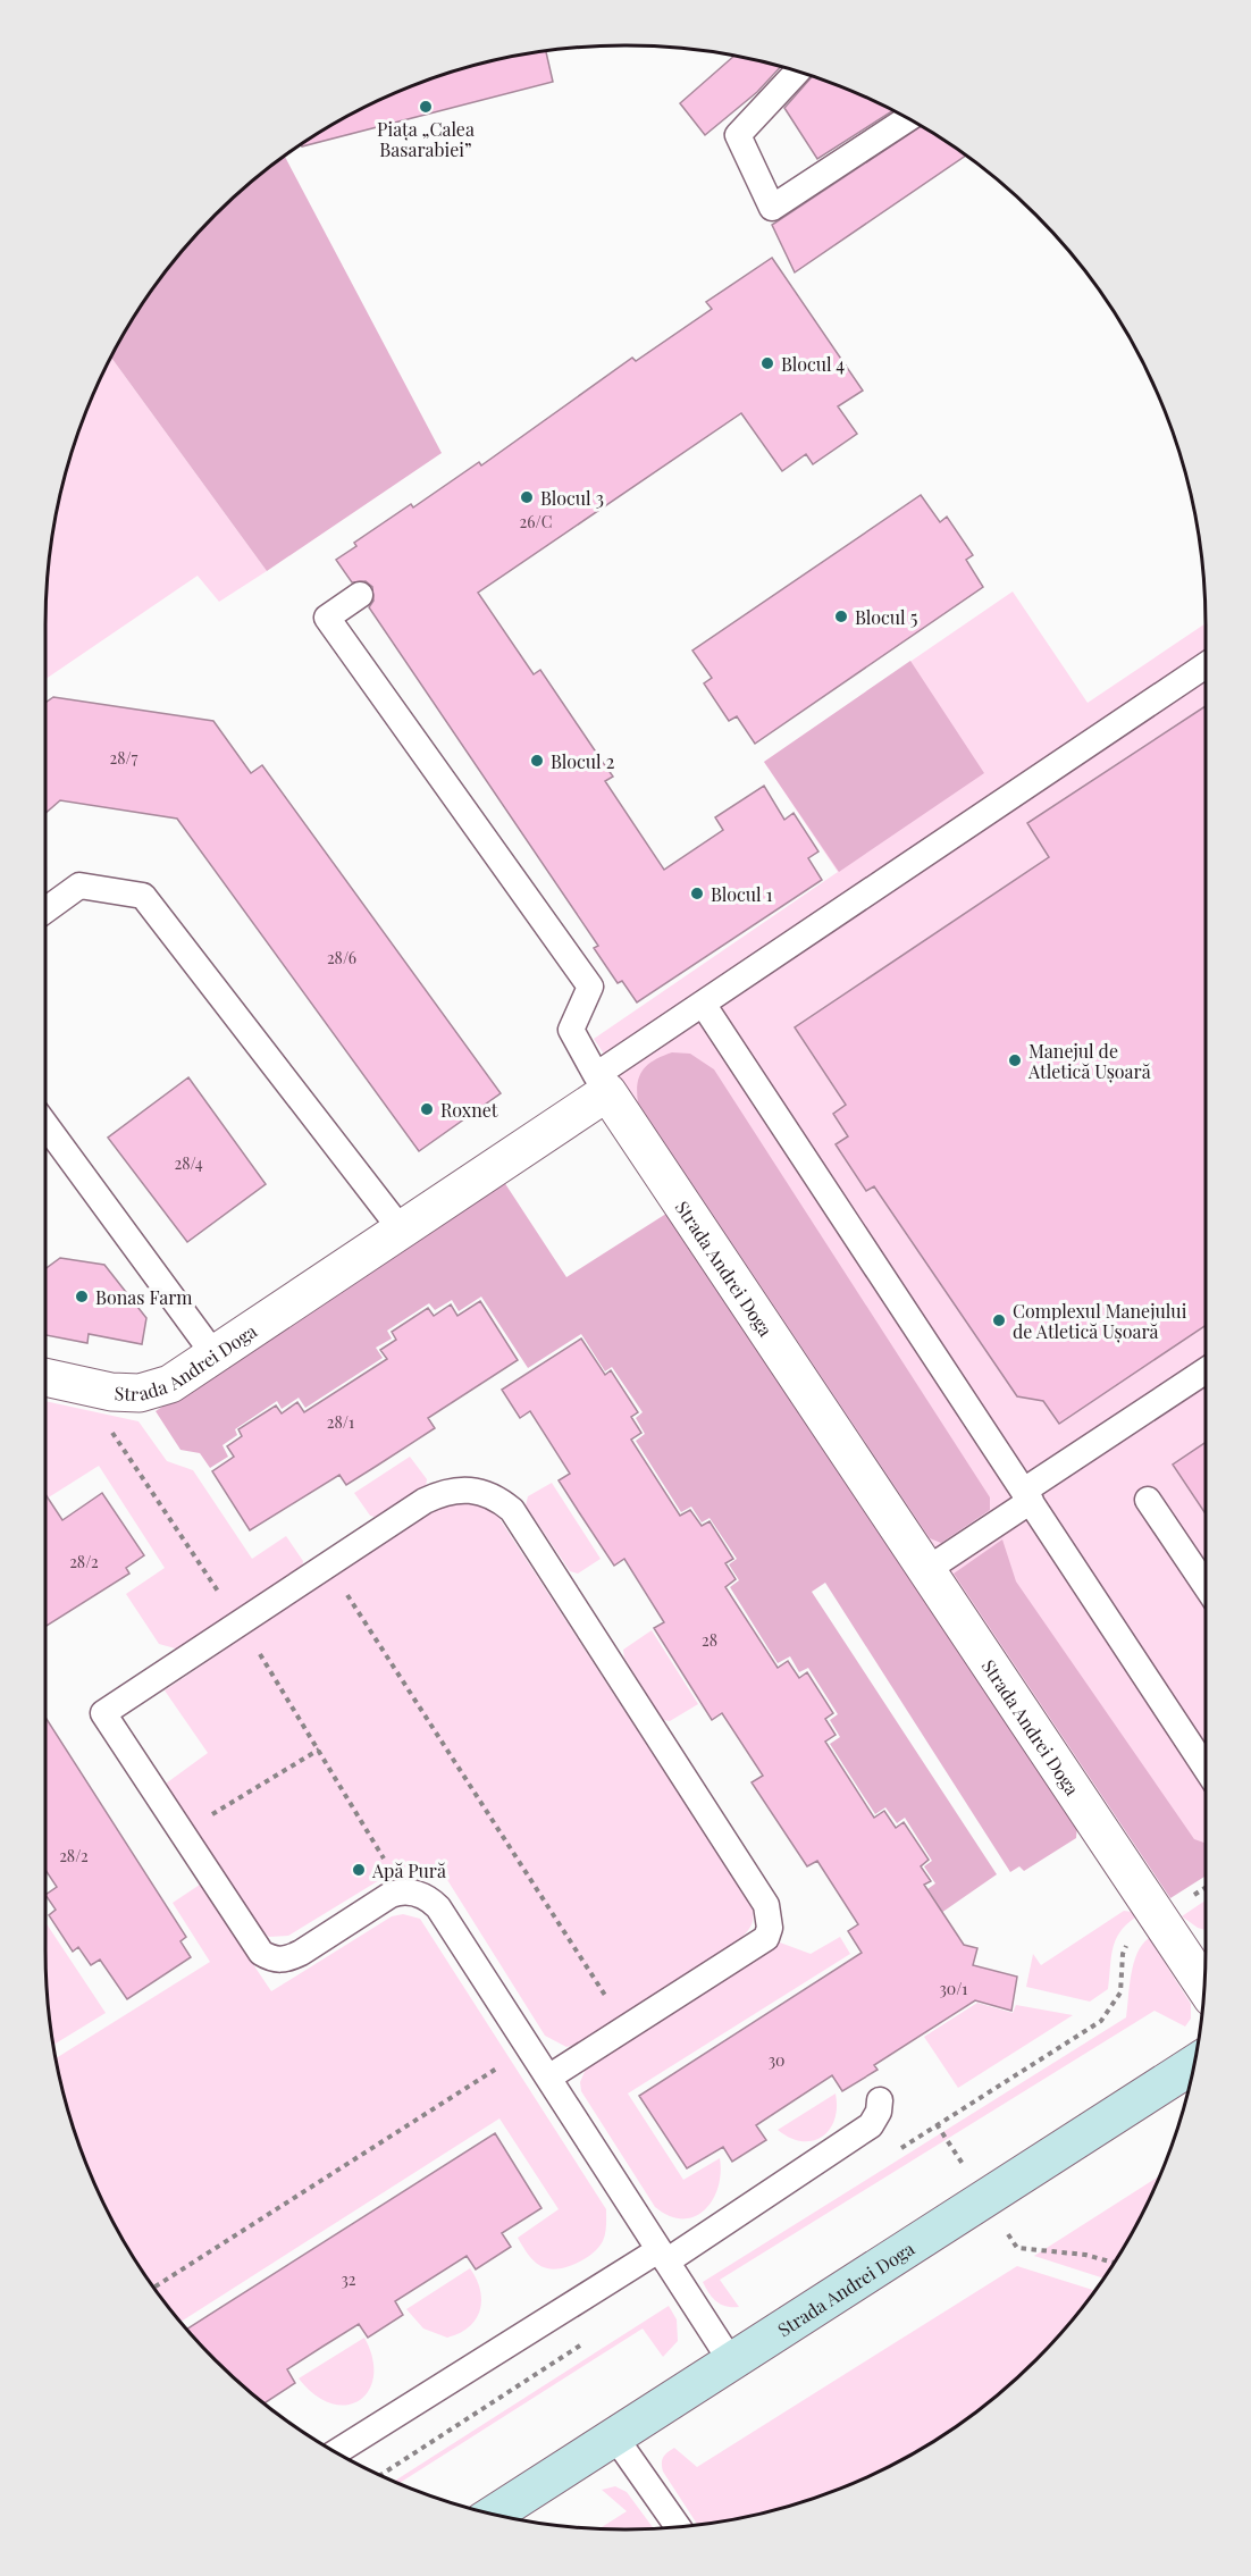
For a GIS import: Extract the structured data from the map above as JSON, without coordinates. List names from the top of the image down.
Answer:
{
  "streets": {
    "street": ["Strada Andrei Doga"]
  },
  "places": [
    "Piața „Calea Basarabiei”",
    "Blocul 4",
    "Blocul 3",
    "Blocul 5",
    "Blocul 2",
    "Blocul 1",
    "Manejul de Atletică Ușoară",
    "Roxnet",
    "Bonas Farm",
    "Complexul Manejului de Atletică Ușoară",
    "Apă Pură"
  ],
  "house_numbers": [
    "26/C",
    "28/7",
    "28/6",
    "28/4",
    "28/1",
    "28/2",
    "28",
    "28/2",
    "30/1",
    "30",
    "32"
  ]
}
